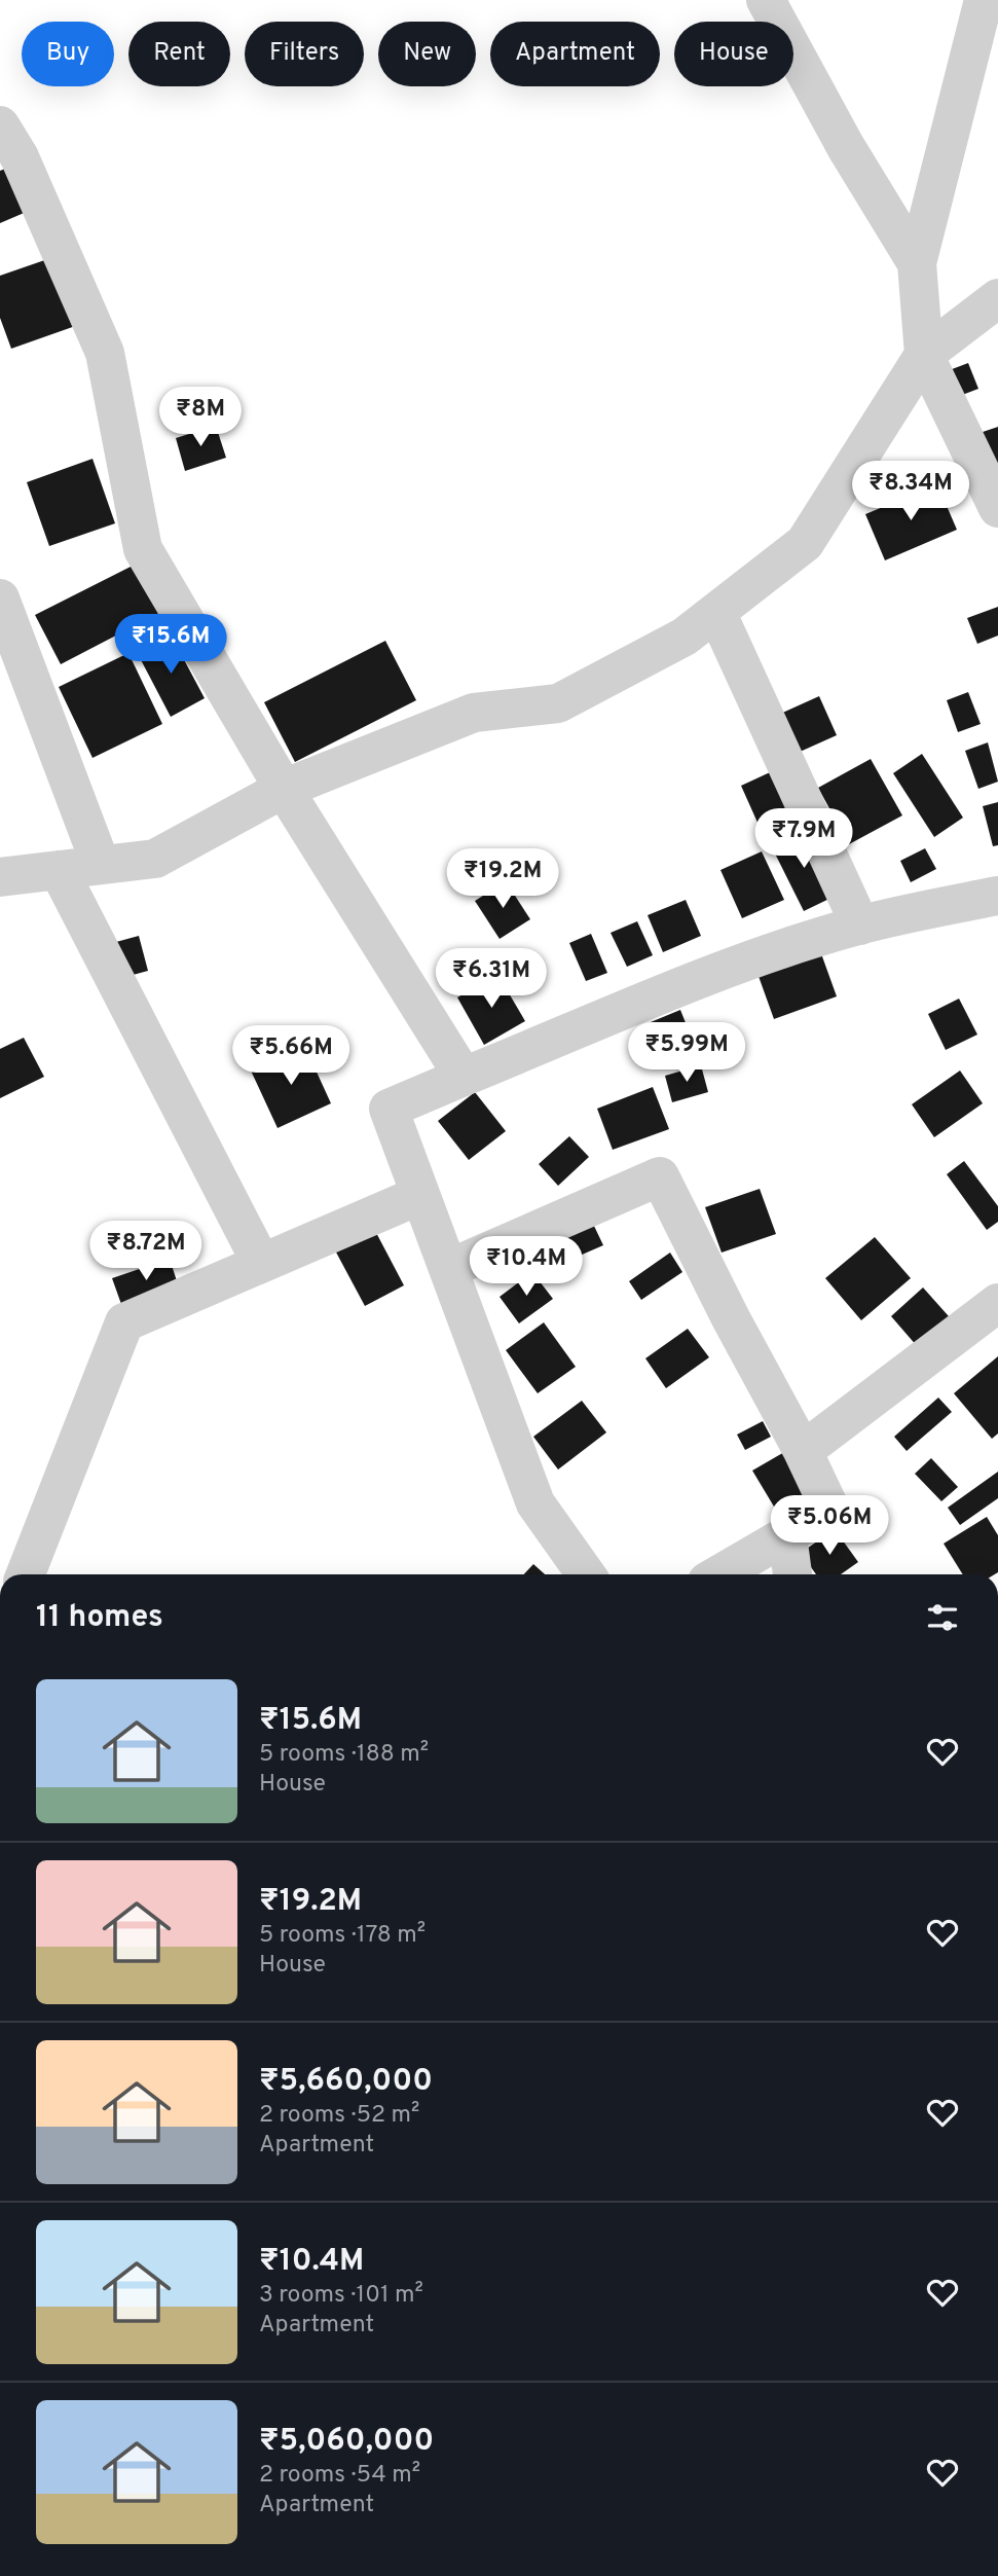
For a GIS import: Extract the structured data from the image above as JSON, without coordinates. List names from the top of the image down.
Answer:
{
  "page": {
    "chip": [
      "Buy",
      "Rent",
      "Filters",
      "New",
      "Apartment",
      "House"
    ],
    "price": [
      "₹8M",
      "₹8.34M",
      "₹15.6M",
      "₹7.9M",
      "₹19.2M",
      "₹6.31M",
      "₹5.99M",
      "₹5.66M",
      "₹8.72M",
      "₹10.4M",
      "₹5.06M"
    ],
    "heading": "11 homes",
    "list": [
      {
        "name": "₹15.6M",
        "note": "5 rooms · 188 m² · House"
      },
      {
        "name": "₹19.2M",
        "note": "5 rooms · 178 m² · House"
      },
      {
        "name": "₹5,660,000",
        "note": "2 rooms · 52 m² · Apartment"
      },
      {
        "name": "₹10.4M",
        "note": "3 rooms · 101 m² · Apartment"
      },
      {
        "name": "₹5,060,000",
        "note": "2 rooms · 54 m² · Apartment"
      }
    ]
  }
}
